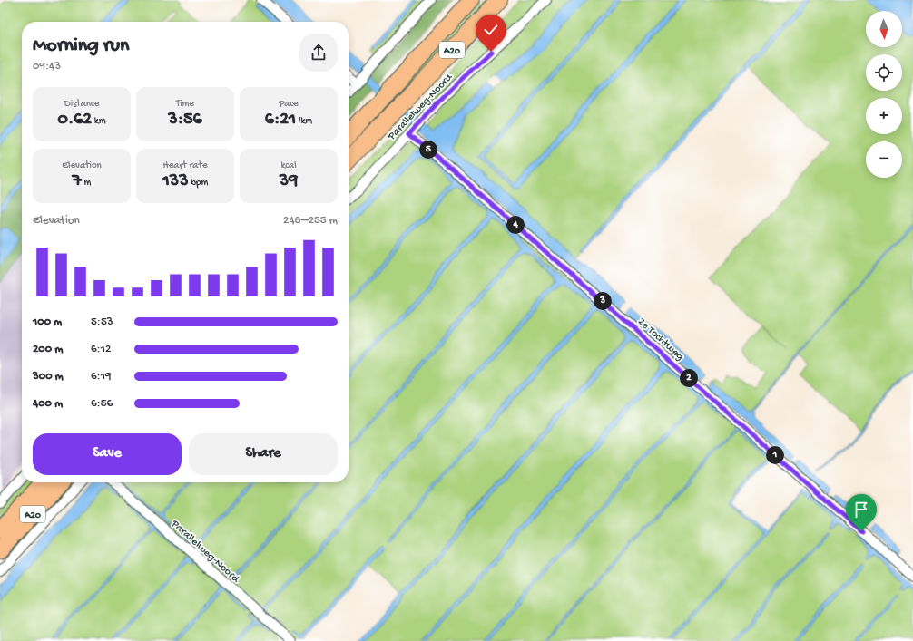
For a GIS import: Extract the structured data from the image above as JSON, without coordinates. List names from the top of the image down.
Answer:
{
  "streets": {
    "highway": ["A20"],
    "street": ["Parallelweg-Noord", "2e Tochtweg"]
  },
  "crossings": [
    ["Parallelweg-Noord", "2e Tochtweg"]
  ],
  "north": "bottom",
  "page": {
    "map_buttons": ["+", "−"],
    "heading": ["Morning run", "09:43"],
    "stats": [
      ["Distance", "0.62 km"],
      ["Time", "3:56"],
      ["Pace", "6:21 /km"],
      ["Elevation", "7 m"],
      ["Heart rate", "133 bpm"],
      ["kcal", "39"]
    ],
    "pins": [
      "5",
      "4",
      "3",
      "2",
      "1"
    ],
    "chart": ["Elevation", "248–255 m"],
    "list": [
      {
        "name": "100 m",
        "note": "5:53"
      },
      {
        "name": "200 m",
        "note": "6:12"
      },
      {
        "name": "300 m",
        "note": "6:19"
      },
      {
        "name": "400 m",
        "note": "6:56"
      }
    ],
    "buttons": ["Save", "Share"]
  }
}
